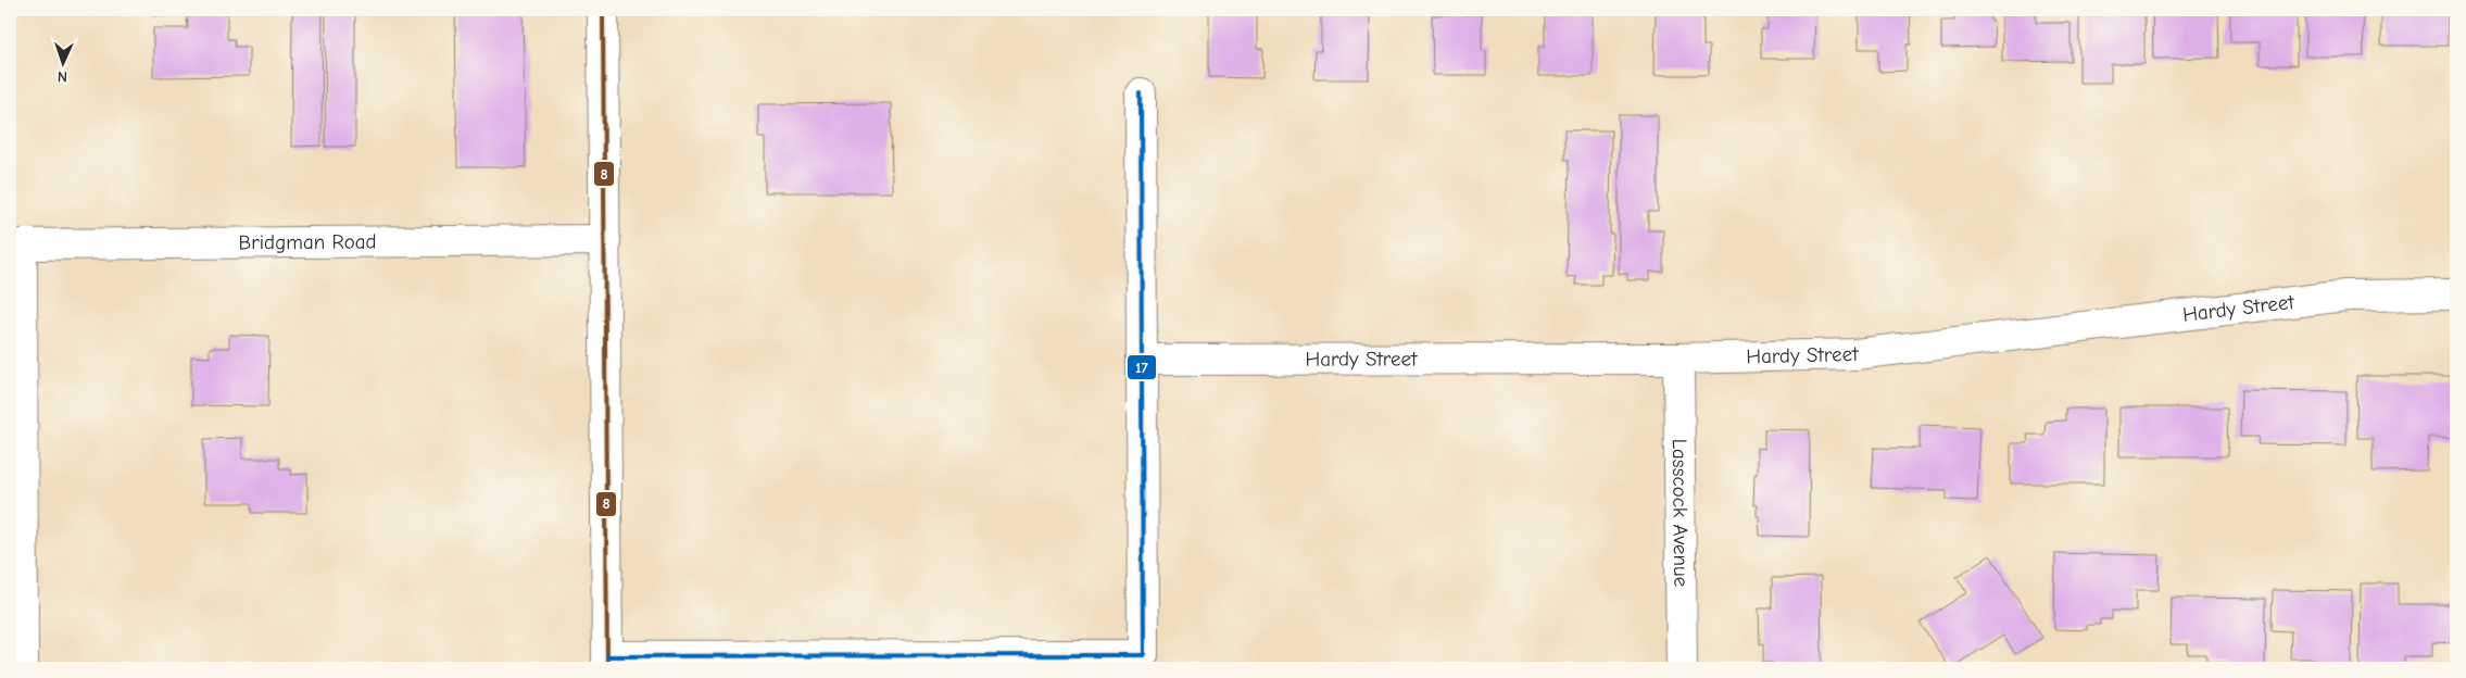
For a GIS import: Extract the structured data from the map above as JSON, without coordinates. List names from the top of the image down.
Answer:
{
  "streets": {
    "street": ["Bridgman Road", "Hardy Street", "Lasscock Avenue"]
  },
  "crossings": [
    ["Hardy Street", "Lasscock Avenue"]
  ],
  "lines": ["transit line 8", "transit line 17"],
  "north": "bottom"
}
